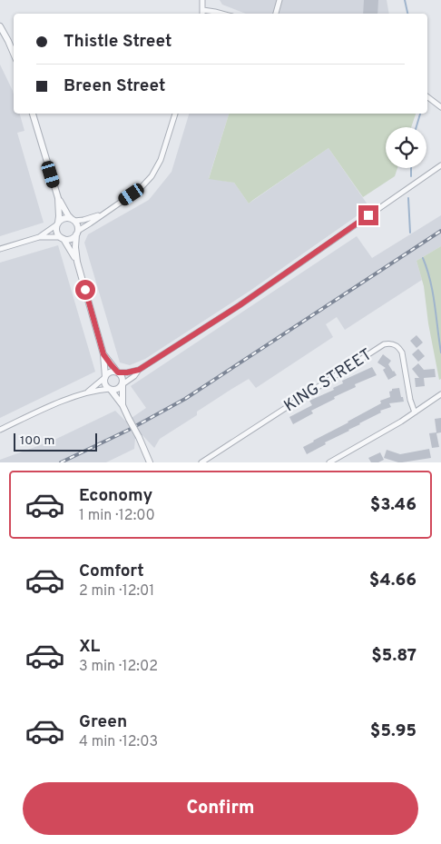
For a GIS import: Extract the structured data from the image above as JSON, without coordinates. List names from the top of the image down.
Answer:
{
  "streets": {
    "street": ["KING STREET"]
  },
  "scale_bar": "100 m",
  "page": {
    "banner": ["Thistle Street", "Breen Street"],
    "scale": "100 m",
    "list": [
      {
        "name": "Economy",
        "note": "1 min · 12:00",
        "value": "$3.46"
      },
      {
        "name": "Comfort",
        "note": "2 min · 12:01",
        "value": "$4.66"
      },
      {
        "name": "XL",
        "note": "3 min · 12:02",
        "value": "$5.87"
      },
      {
        "name": "Green",
        "note": "4 min · 12:03",
        "value": "$5.95"
      }
    ],
    "buttons": "Confirm"
  }
}
